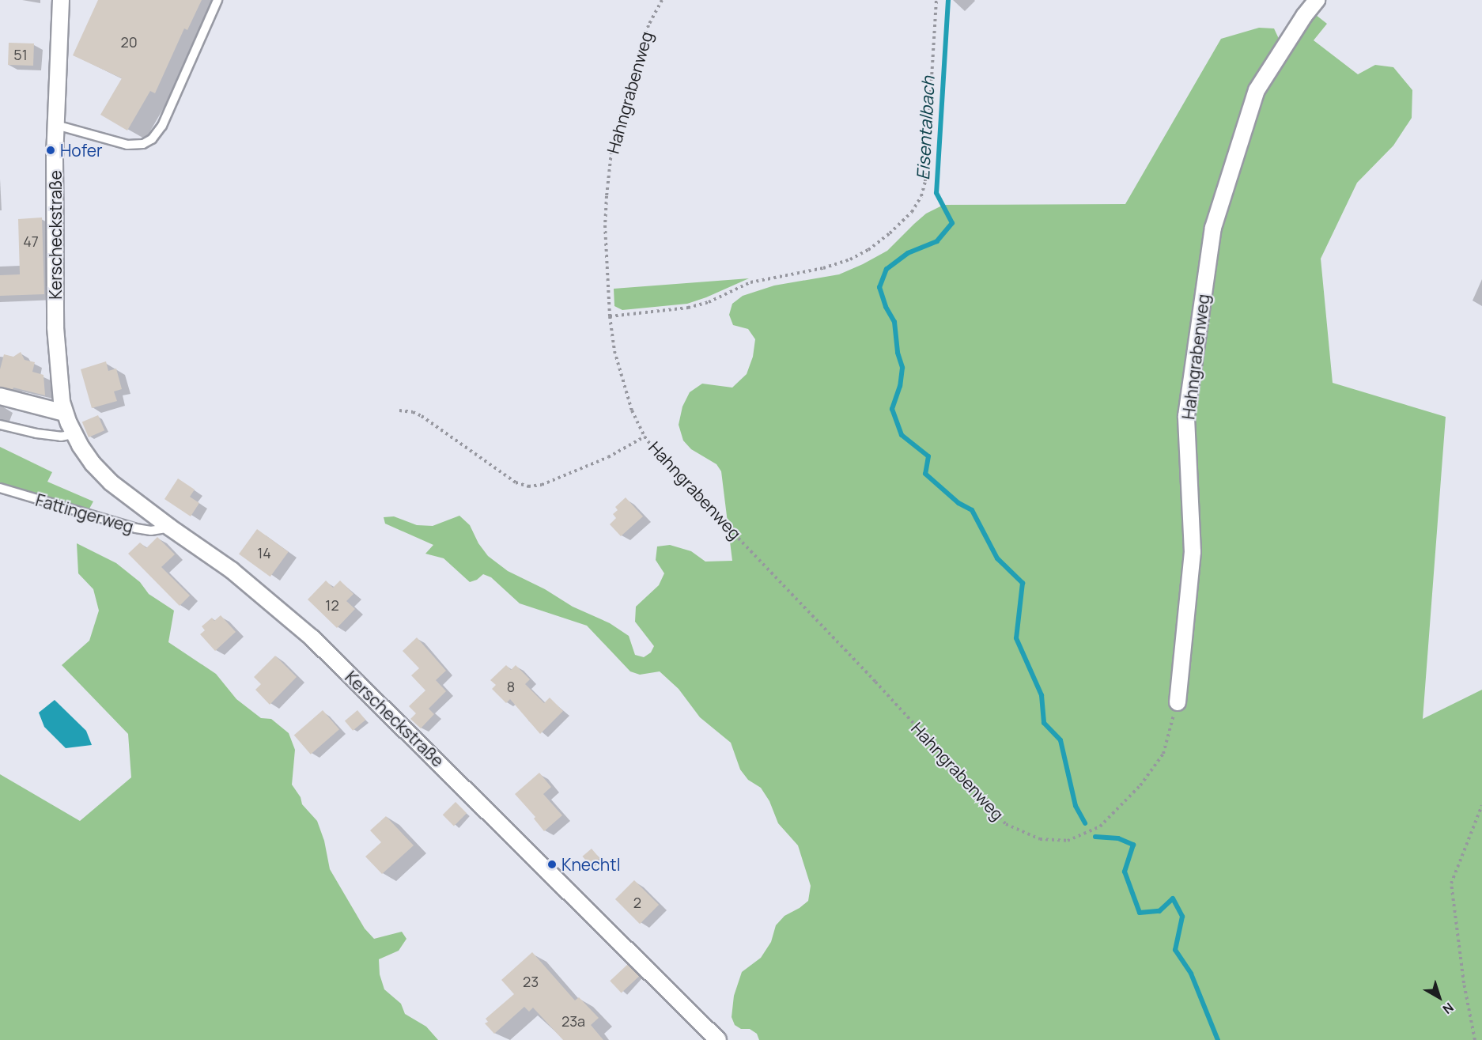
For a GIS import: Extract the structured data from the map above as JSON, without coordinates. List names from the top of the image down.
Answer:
{
  "streets": {
    "street": ["Hahngrabenweg", "Kerscheckstraße"],
    "lane": ["Fattingerweg"]
  },
  "crossings": [
    ["Kerscheckstraße", "Fattingerweg"]
  ],
  "water": ["Eisentalbach"],
  "places": ["Hofer", "Knechtl"],
  "house_numbers": [
    "20",
    "51",
    "47",
    "14",
    "12",
    "8",
    "2",
    "23",
    "23a"
  ],
  "north": "bottom right"
}
